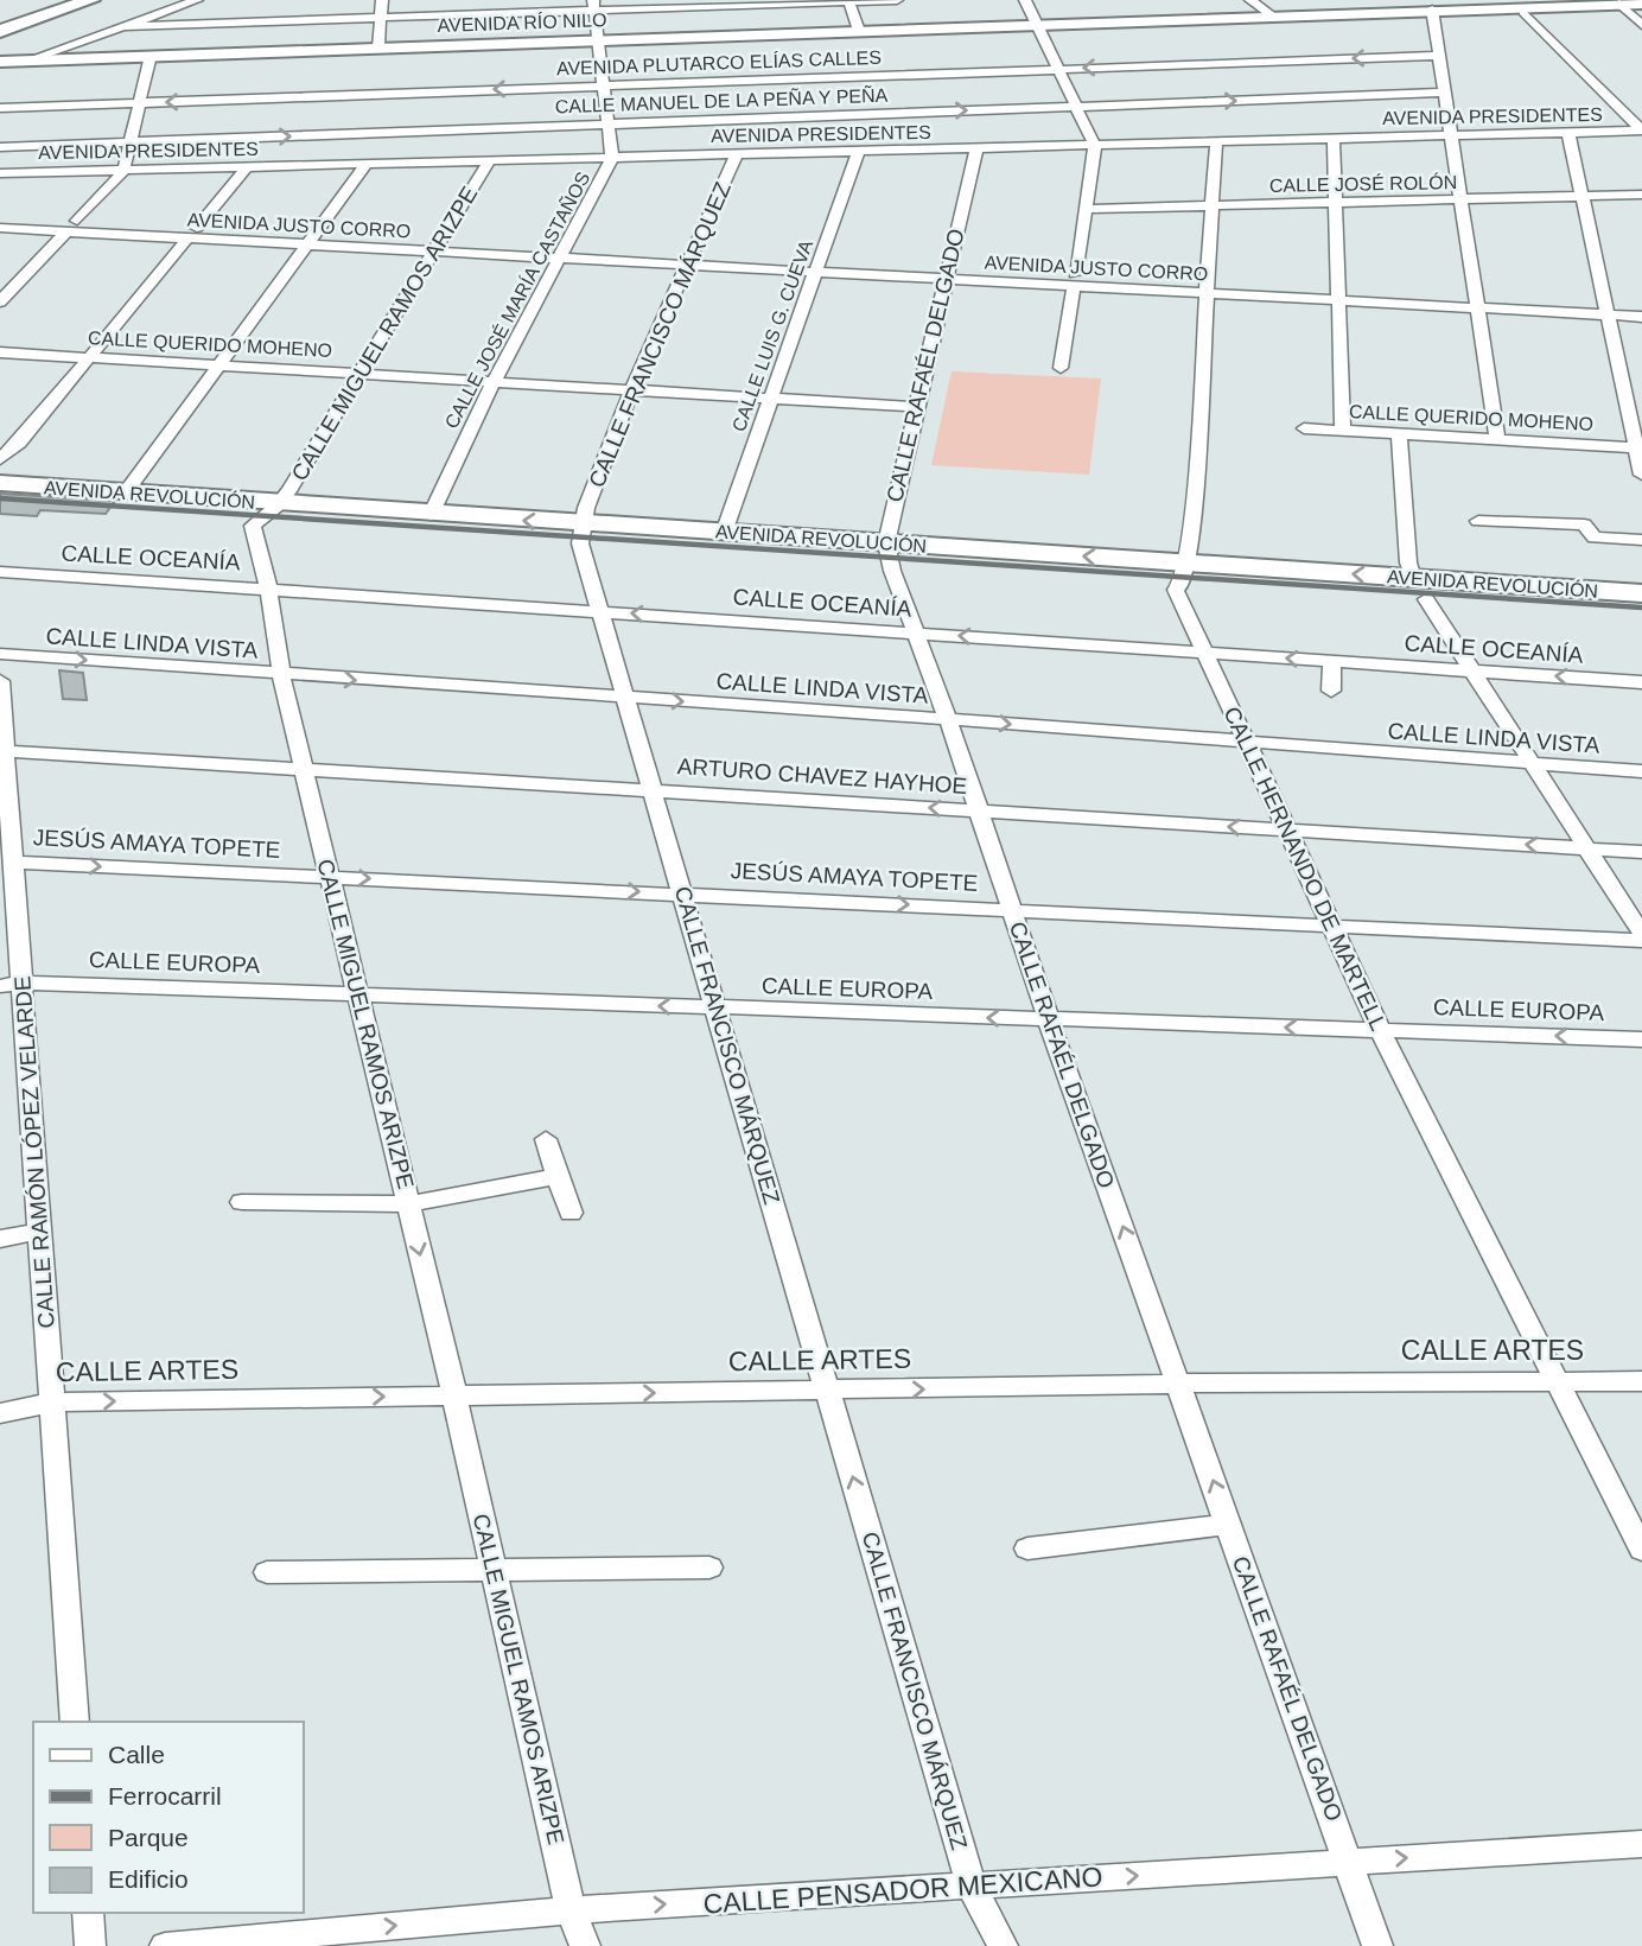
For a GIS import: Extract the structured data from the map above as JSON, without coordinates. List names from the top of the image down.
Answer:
{
  "streets": {
    "main road": ["AVENIDA RÍO NILO", "AVENIDA REVOLUCIÓN"],
    "street": [
      "AVENIDA PLUTARCO ELÍAS CALLES",
      "CALLE MANUEL DE LA PEÑA Y PEÑA",
      "AVENIDA PRESIDENTES",
      "CALLE JOSÉ ROLÓN",
      "AVENIDA JUSTO CORRO",
      "CALLE JOSÉ MARÍA CASTAÑOS",
      "CALLE MIGUEL RAMOS ARIZPE",
      "CALLE FRANCISCO MÁRQUEZ",
      "CALLE LUIS G. CUEVA",
      "CALLE QUERIDO MOHENO",
      "CALLE RAFAÉL DELGADO",
      "CALLE OCEANÍA",
      "CALLE LINDA VISTA",
      "ARTURO CHAVEZ HAYHOE",
      "JESÚS AMAYA TOPETE",
      "CALLE HERNANDO DE MARTELL",
      "CALLE EUROPA",
      "CALLE RAMÓN LÓPEZ VELARDE",
      "CALLE ARTES",
      "CALLE PENSADOR MEXICANO"
    ]
  },
  "crossings": [
    ["AVENIDA RÍO NILO", "CALLE JOSÉ MARÍA CASTAÑOS"],
    ["AVENIDA PLUTARCO ELÍAS CALLES", "CALLE JOSÉ MARÍA CASTAÑOS"],
    ["CALLE MANUEL DE LA PEÑA Y PEÑA", "CALLE JOSÉ MARÍA CASTAÑOS"],
    ["AVENIDA PRESIDENTES", "CALLE JOSÉ MARÍA CASTAÑOS"],
    ["AVENIDA PRESIDENTES", "CALLE MIGUEL RAMOS ARIZPE"],
    ["AVENIDA PRESIDENTES", "CALLE FRANCISCO MÁRQUEZ"],
    ["AVENIDA PRESIDENTES", "CALLE LUIS G. CUEVA"],
    ["AVENIDA PRESIDENTES", "CALLE RAFAÉL DELGADO"],
    ["AVENIDA PRESIDENTES", "CALLE HERNANDO DE MARTELL"],
    ["CALLE JOSÉ ROLÓN", "CALLE HERNANDO DE MARTELL"],
    ["AVENIDA JUSTO CORRO", "CALLE JOSÉ MARÍA CASTAÑOS"],
    ["AVENIDA JUSTO CORRO", "CALLE MIGUEL RAMOS ARIZPE"],
    ["AVENIDA JUSTO CORRO", "CALLE FRANCISCO MÁRQUEZ"],
    ["AVENIDA JUSTO CORRO", "CALLE LUIS G. CUEVA"],
    ["AVENIDA JUSTO CORRO", "CALLE RAFAÉL DELGADO"],
    ["AVENIDA JUSTO CORRO", "CALLE HERNANDO DE MARTELL"],
    ["CALLE JOSÉ MARÍA CASTAÑOS", "CALLE QUERIDO MOHENO"],
    ["CALLE JOSÉ MARÍA CASTAÑOS", "AVENIDA REVOLUCIÓN"],
    ["CALLE MIGUEL RAMOS ARIZPE", "CALLE QUERIDO MOHENO"],
    ["CALLE MIGUEL RAMOS ARIZPE", "AVENIDA REVOLUCIÓN"],
    ["CALLE MIGUEL RAMOS ARIZPE", "CALLE OCEANÍA"],
    ["CALLE MIGUEL RAMOS ARIZPE", "CALLE LINDA VISTA"],
    ["CALLE MIGUEL RAMOS ARIZPE", "ARTURO CHAVEZ HAYHOE"],
    ["CALLE MIGUEL RAMOS ARIZPE", "JESÚS AMAYA TOPETE"],
    ["CALLE MIGUEL RAMOS ARIZPE", "CALLE EUROPA"],
    ["CALLE MIGUEL RAMOS ARIZPE", "CALLE ARTES"],
    ["CALLE MIGUEL RAMOS ARIZPE", "CALLE PENSADOR MEXICANO"],
    ["CALLE FRANCISCO MÁRQUEZ", "CALLE QUERIDO MOHENO"],
    ["CALLE FRANCISCO MÁRQUEZ", "AVENIDA REVOLUCIÓN"],
    ["CALLE FRANCISCO MÁRQUEZ", "CALLE OCEANÍA"],
    ["CALLE FRANCISCO MÁRQUEZ", "CALLE LINDA VISTA"],
    ["CALLE FRANCISCO MÁRQUEZ", "ARTURO CHAVEZ HAYHOE"],
    ["CALLE FRANCISCO MÁRQUEZ", "JESÚS AMAYA TOPETE"],
    ["CALLE FRANCISCO MÁRQUEZ", "CALLE EUROPA"],
    ["CALLE FRANCISCO MÁRQUEZ", "CALLE ARTES"],
    ["CALLE FRANCISCO MÁRQUEZ", "CALLE PENSADOR MEXICANO"],
    ["CALLE LUIS G. CUEVA", "CALLE QUERIDO MOHENO"],
    ["CALLE LUIS G. CUEVA", "AVENIDA REVOLUCIÓN"],
    ["CALLE QUERIDO MOHENO", "CALLE RAFAÉL DELGADO"],
    ["CALLE RAFAÉL DELGADO", "AVENIDA REVOLUCIÓN"],
    ["CALLE RAFAÉL DELGADO", "CALLE OCEANÍA"],
    ["CALLE RAFAÉL DELGADO", "CALLE LINDA VISTA"],
    ["CALLE RAFAÉL DELGADO", "ARTURO CHAVEZ HAYHOE"],
    ["CALLE RAFAÉL DELGADO", "JESÚS AMAYA TOPETE"],
    ["CALLE RAFAÉL DELGADO", "CALLE EUROPA"],
    ["CALLE RAFAÉL DELGADO", "CALLE ARTES"],
    ["CALLE RAFAÉL DELGADO", "CALLE PENSADOR MEXICANO"],
    ["AVENIDA REVOLUCIÓN", "CALLE HERNANDO DE MARTELL"],
    ["CALLE OCEANÍA", "CALLE HERNANDO DE MARTELL"],
    ["CALLE LINDA VISTA", "CALLE HERNANDO DE MARTELL"],
    ["ARTURO CHAVEZ HAYHOE", "CALLE HERNANDO DE MARTELL"],
    ["ARTURO CHAVEZ HAYHOE", "CALLE RAMÓN LÓPEZ VELARDE"],
    ["JESÚS AMAYA TOPETE", "CALLE HERNANDO DE MARTELL"],
    ["JESÚS AMAYA TOPETE", "CALLE RAMÓN LÓPEZ VELARDE"],
    ["CALLE HERNANDO DE MARTELL", "CALLE EUROPA"],
    ["CALLE HERNANDO DE MARTELL", "CALLE ARTES"],
    ["CALLE EUROPA", "CALLE RAMÓN LÓPEZ VELARDE"],
    ["CALLE RAMÓN LÓPEZ VELARDE", "CALLE ARTES"]
  ],
  "one_way": [
    "CALLE OCEANÍA",
    "CALLE LINDA VISTA",
    "ARTURO CHAVEZ HAYHOE",
    "JESÚS AMAYA TOPETE",
    "CALLE EUROPA",
    "CALLE PENSADOR MEXICANO"
  ],
  "legend": [
    "Calle",
    "Ferrocarril",
    "Parque",
    "Edificio"
  ]
}
